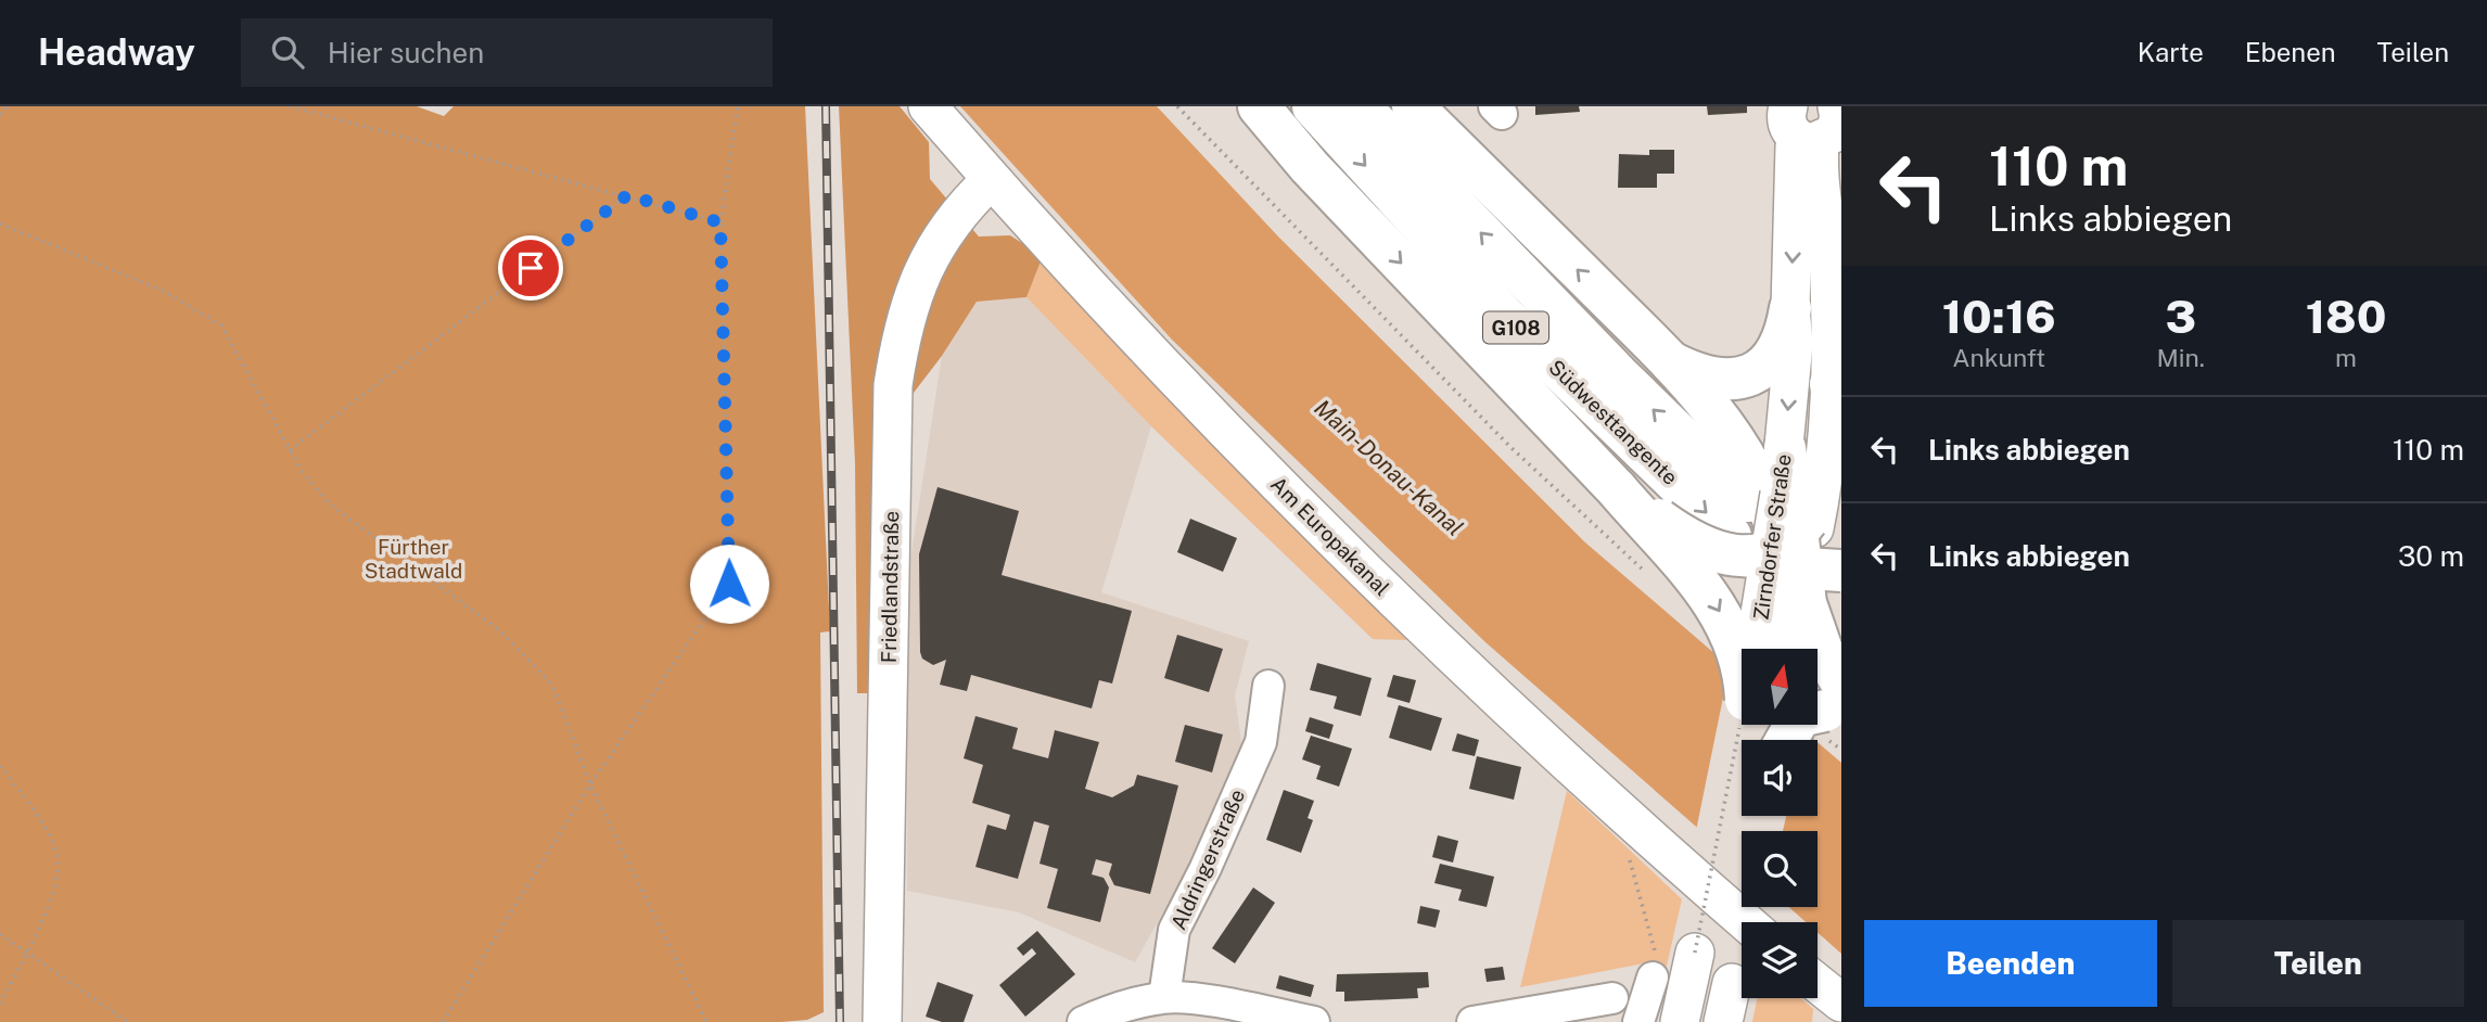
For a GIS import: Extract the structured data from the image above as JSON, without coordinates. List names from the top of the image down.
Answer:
{
  "streets": {
    "highway": ["G108", "Südwesttangente"],
    "main road": ["Am Europakanal", "Zirndorfer Straße", "Friedlandstraße"],
    "street": ["Aldringerstraße"]
  },
  "crossings": [
    ["Südwesttangente", "Zirndorfer Straße"],
    ["Am Europakanal", "Friedlandstraße"]
  ],
  "water": ["Main-Donau-Kanal"],
  "parks": ["Fürther Stadtwald"],
  "north": "top",
  "page": {
    "header": "Headway",
    "search": "Hier suchen",
    "nav": ["Karte", "Ebenen", "Teilen"],
    "turn": ["110 m", "Links abbiegen"],
    "eta": [
      "10:16",
      "Ankunft",
      "3",
      "Min.",
      "180",
      "m"
    ],
    "list": [
      {
        "name": "Links abbiegen",
        "value": "110 m"
      },
      {
        "name": "Links abbiegen",
        "value": "30 m"
      }
    ],
    "buttons": ["Beenden", "Teilen"]
  }
}
